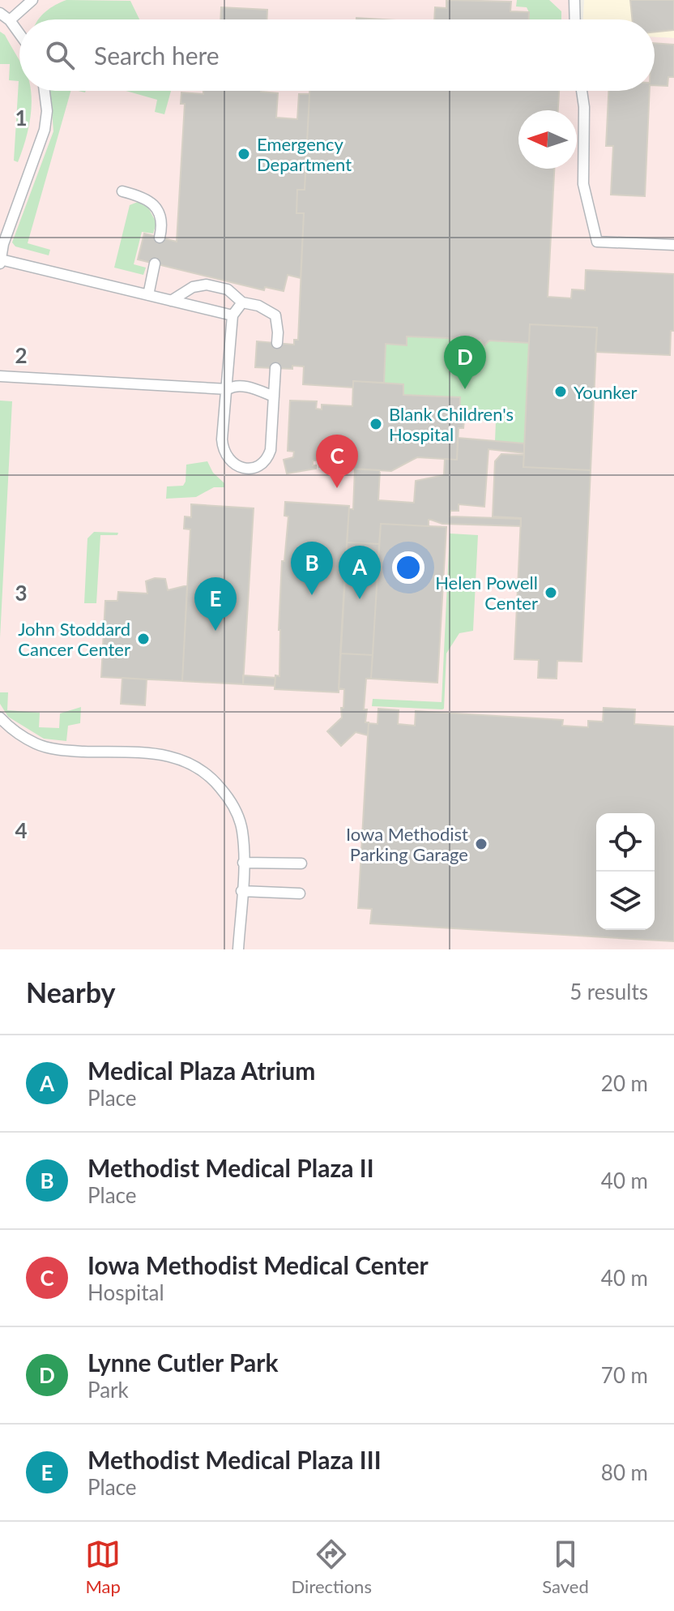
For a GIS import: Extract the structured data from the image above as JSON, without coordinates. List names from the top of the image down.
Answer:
{
  "places": [
    "Emergency Department",
    "Younker",
    "Blank Children's Hospital",
    "Helen Powell Center",
    "John Stoddard Cancer Center",
    "Iowa Methodist Parking Garage"
  ],
  "north": "left",
  "page": {
    "search": "Search here",
    "pins": [
      "D",
      "C",
      "B",
      "A",
      "E"
    ],
    "heading": ["Nearby", "5 results"],
    "list": [
      {
        "mark": "A",
        "name": "Medical Plaza Atrium",
        "note": "Place",
        "value": "20 m"
      },
      {
        "mark": "B",
        "name": "Methodist Medical Plaza II",
        "note": "Place",
        "value": "40 m"
      },
      {
        "mark": "C",
        "name": "Iowa Methodist Medical Center",
        "note": "Hospital",
        "value": "40 m"
      },
      {
        "mark": "D",
        "name": "Lynne Cutler Park",
        "note": "Park",
        "value": "70 m"
      },
      {
        "mark": "E",
        "name": "Methodist Medical Plaza III",
        "note": "Place",
        "value": "80 m"
      }
    ],
    "nav": ["Map", "Directions", "Saved"]
  },
  "grid": {
    "rows": [
      "1",
      "2",
      "3",
      "4"
    ]
  }
}
